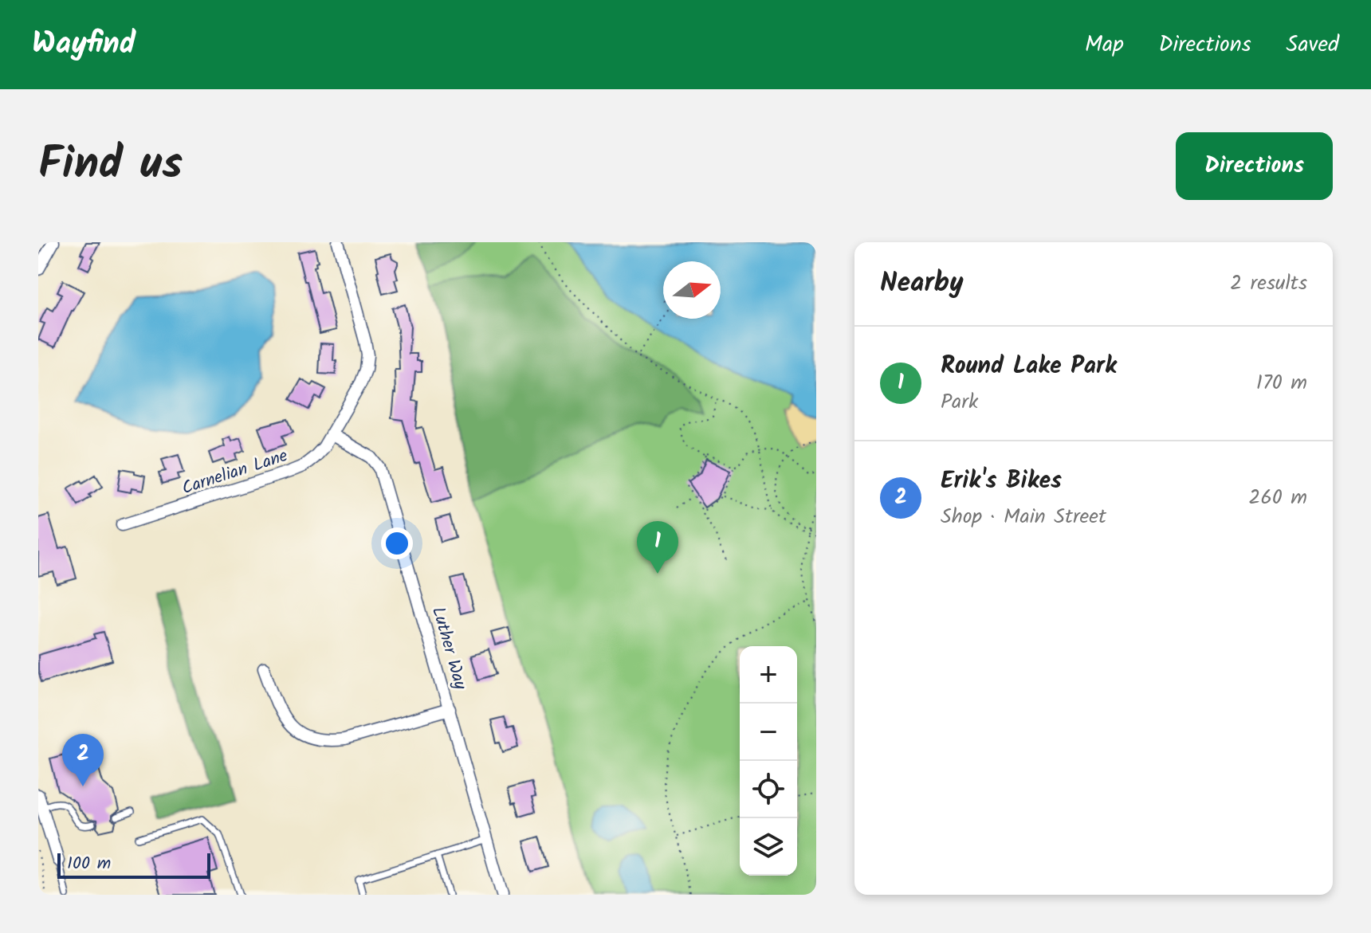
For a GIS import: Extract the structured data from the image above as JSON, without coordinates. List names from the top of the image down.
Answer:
{
  "streets": {
    "street": ["Carnelian Lane", "Luther Way"]
  },
  "crossings": [
    ["Carnelian Lane", "Luther Way"]
  ],
  "scale_bar": "100 m",
  "north": "right",
  "page": {
    "header": "Wayfind",
    "nav": ["Map", "Directions", "Saved"],
    "title": "Find us",
    "buttons": "Directions",
    "heading": ["Nearby", "2 results"],
    "list": [
      {
        "mark": "1",
        "name": "Round Lake Park",
        "note": "Park",
        "value": "170 m"
      },
      {
        "mark": "2",
        "name": "Erik's Bikes",
        "note": "Shop · Main Street",
        "value": "260 m"
      }
    ],
    "pins": ["1", "2"],
    "map_buttons": ["+", "−"],
    "scale": "100 m"
  }
}
